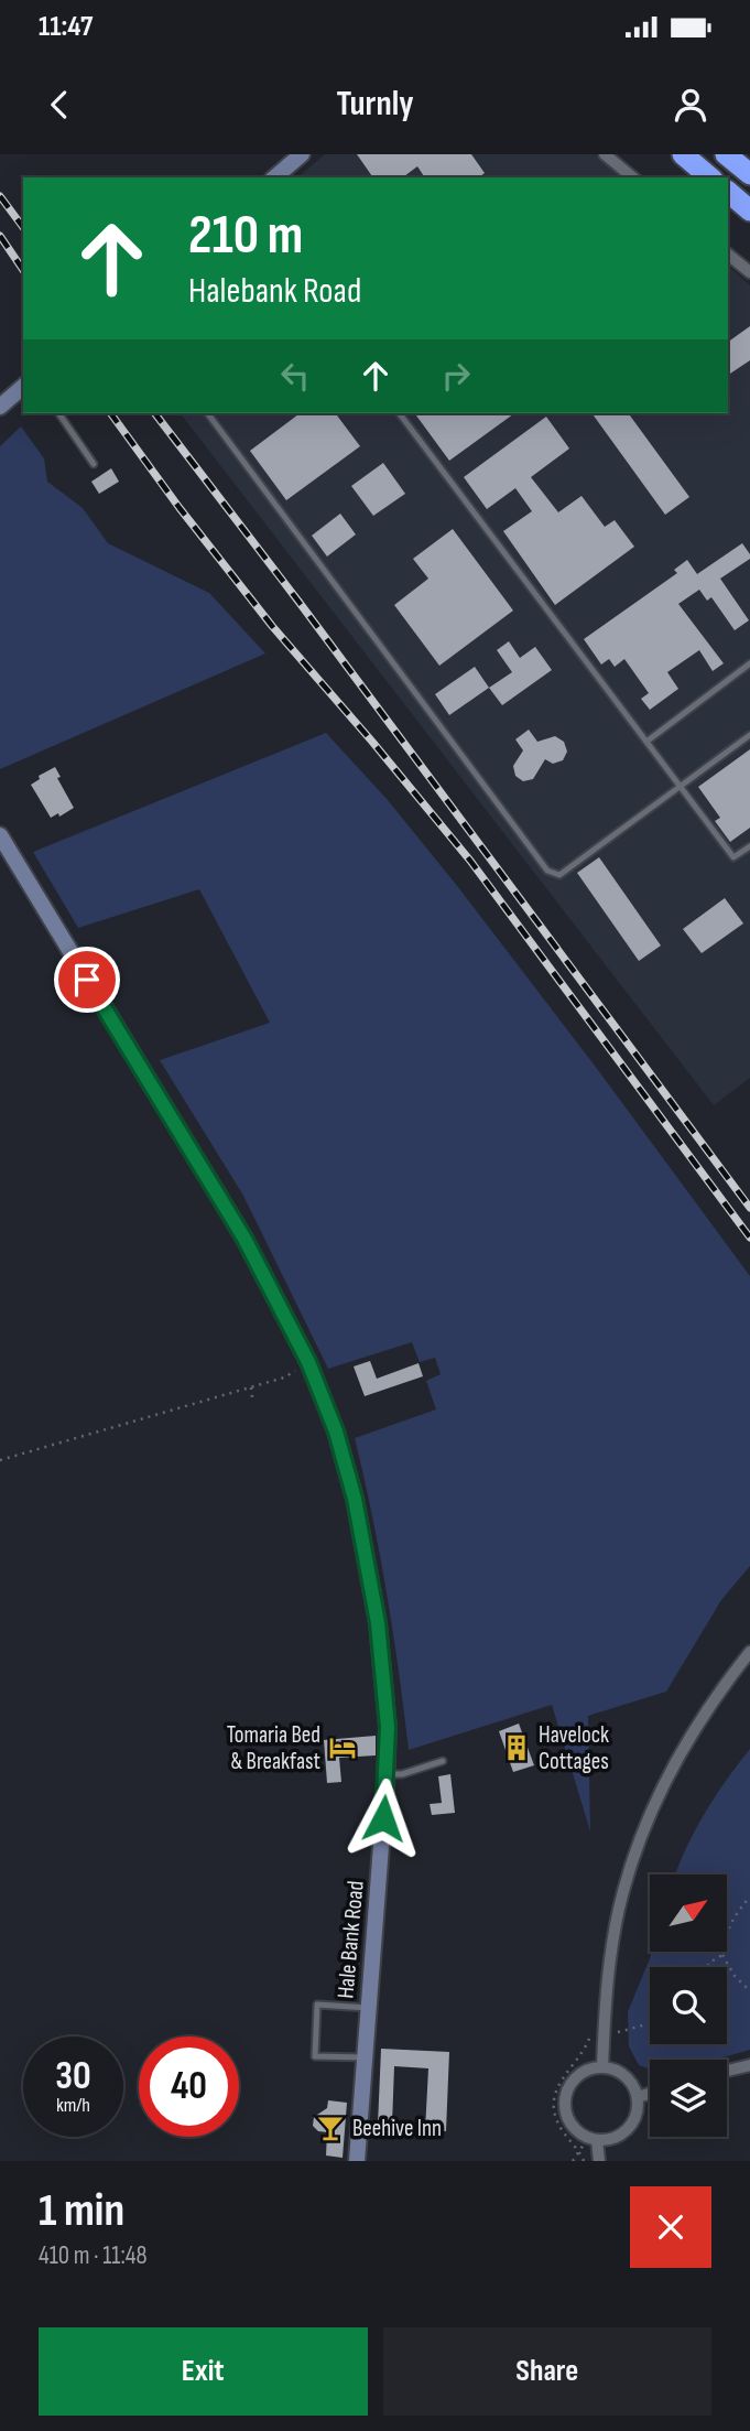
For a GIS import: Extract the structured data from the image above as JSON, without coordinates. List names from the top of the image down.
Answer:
{
  "streets": {
    "street": ["Hale Bank Road"]
  },
  "places": {
    "hotel": ["Tomaria Bed & Breakfast"],
    "building": ["Havelock Cottages"],
    "bar": ["Beehive Inn"]
  },
  "north": "top right",
  "page": {
    "status": "11:47",
    "header": "Turnly",
    "turn": ["210 m", "Halebank Road"],
    "speed": "30 km/h",
    "limit": "40",
    "heading": ["1 min", "410 m · 11:48"],
    "buttons": ["Exit", "Share"]
  }
}
